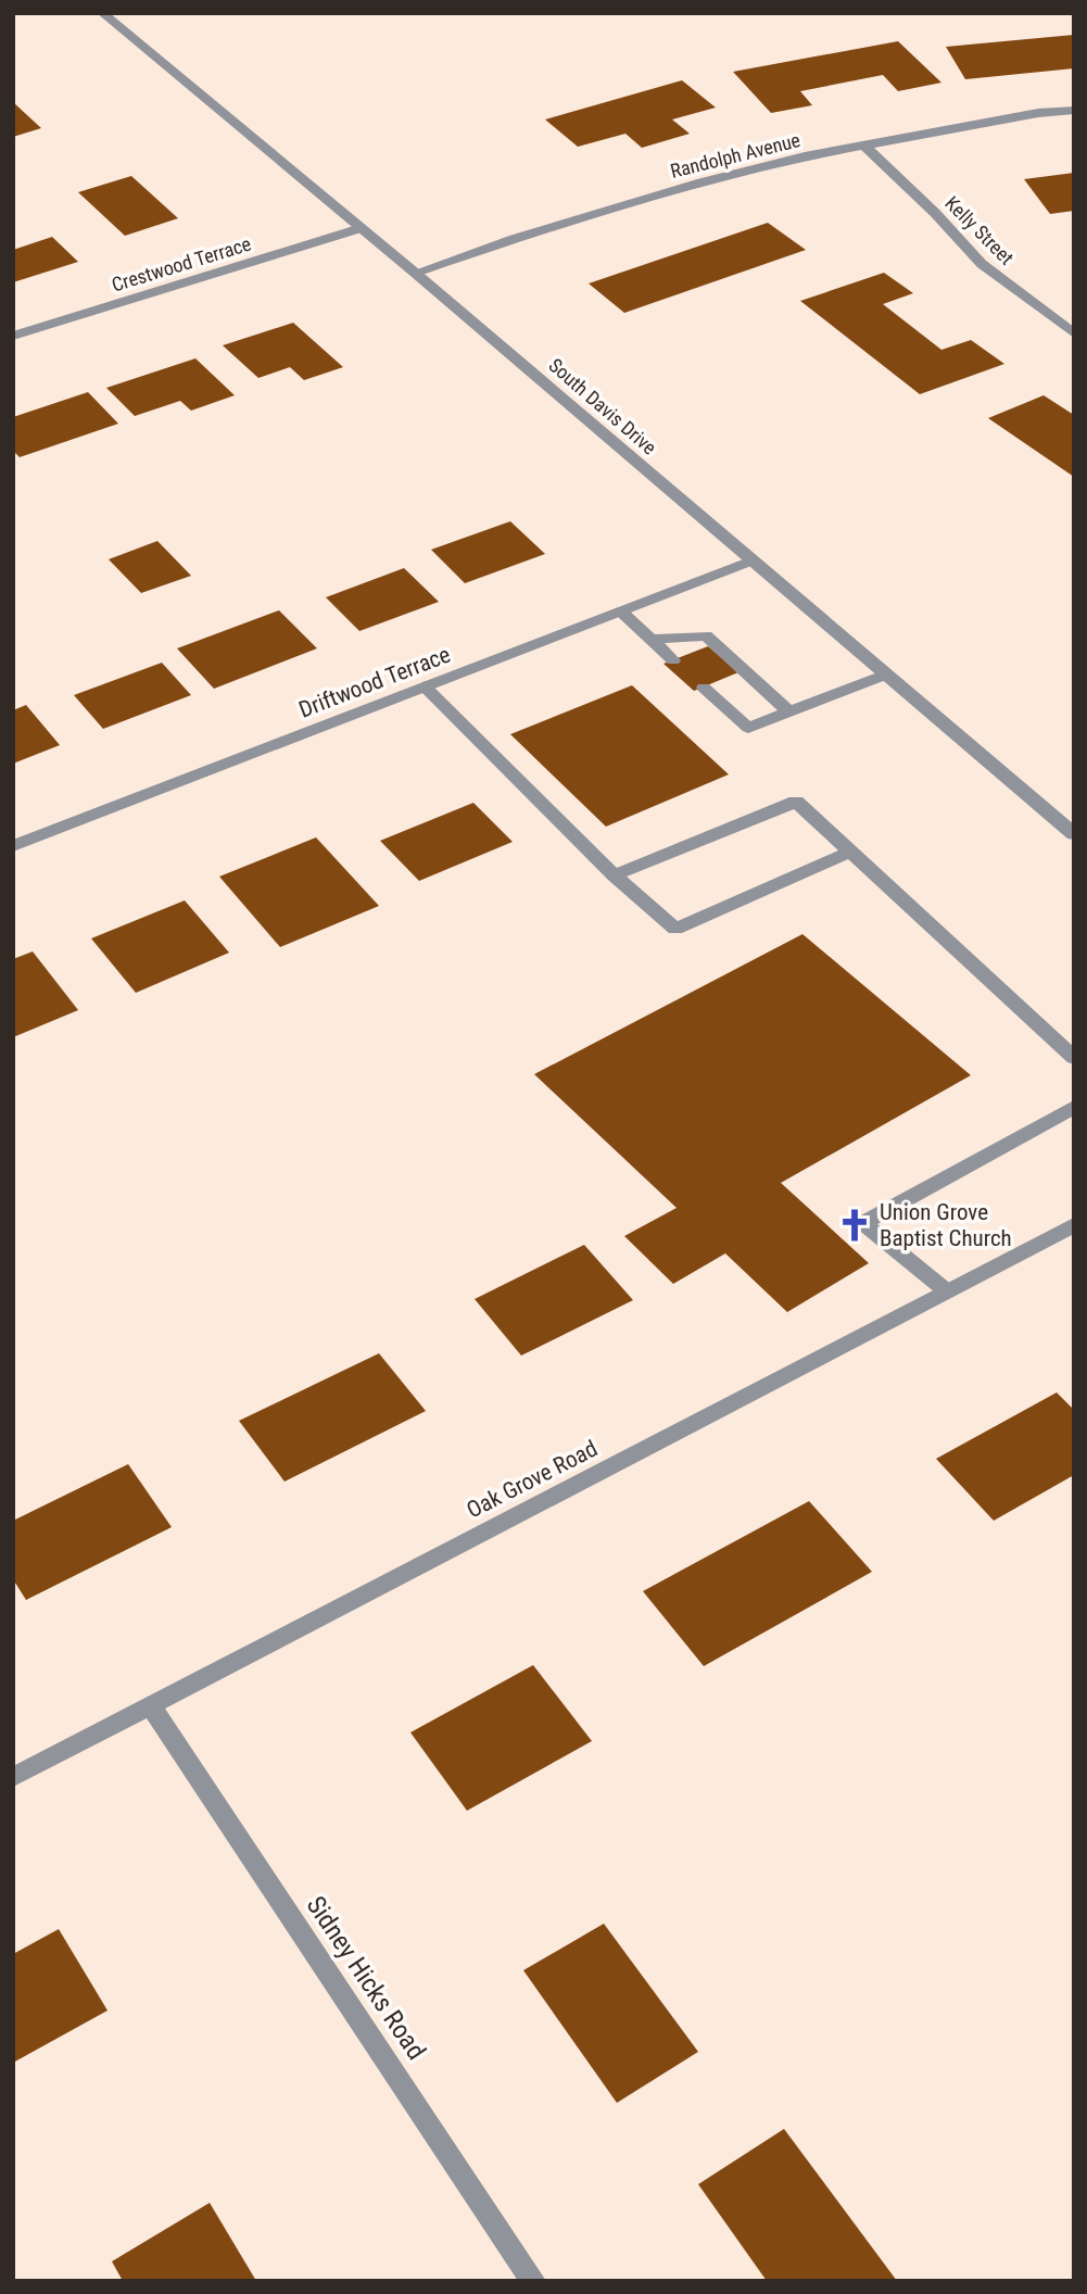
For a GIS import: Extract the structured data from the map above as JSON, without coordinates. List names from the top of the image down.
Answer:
{
  "streets": {
    "street": [
      "Randolph Avenue",
      "Kelly Street",
      "Crestwood Terrace",
      "South Davis Drive",
      "Driftwood Terrace",
      "Oak Grove Road",
      "Sidney Hicks Road"
    ]
  },
  "crossings": [
    ["Randolph Avenue", "Kelly Street"],
    ["Randolph Avenue", "South Davis Drive"],
    ["Crestwood Terrace", "South Davis Drive"],
    ["South Davis Drive", "Driftwood Terrace"],
    ["Oak Grove Road", "Sidney Hicks Road"]
  ],
  "places": {
    "church": ["Union Grove Baptist Church"]
  }
}
